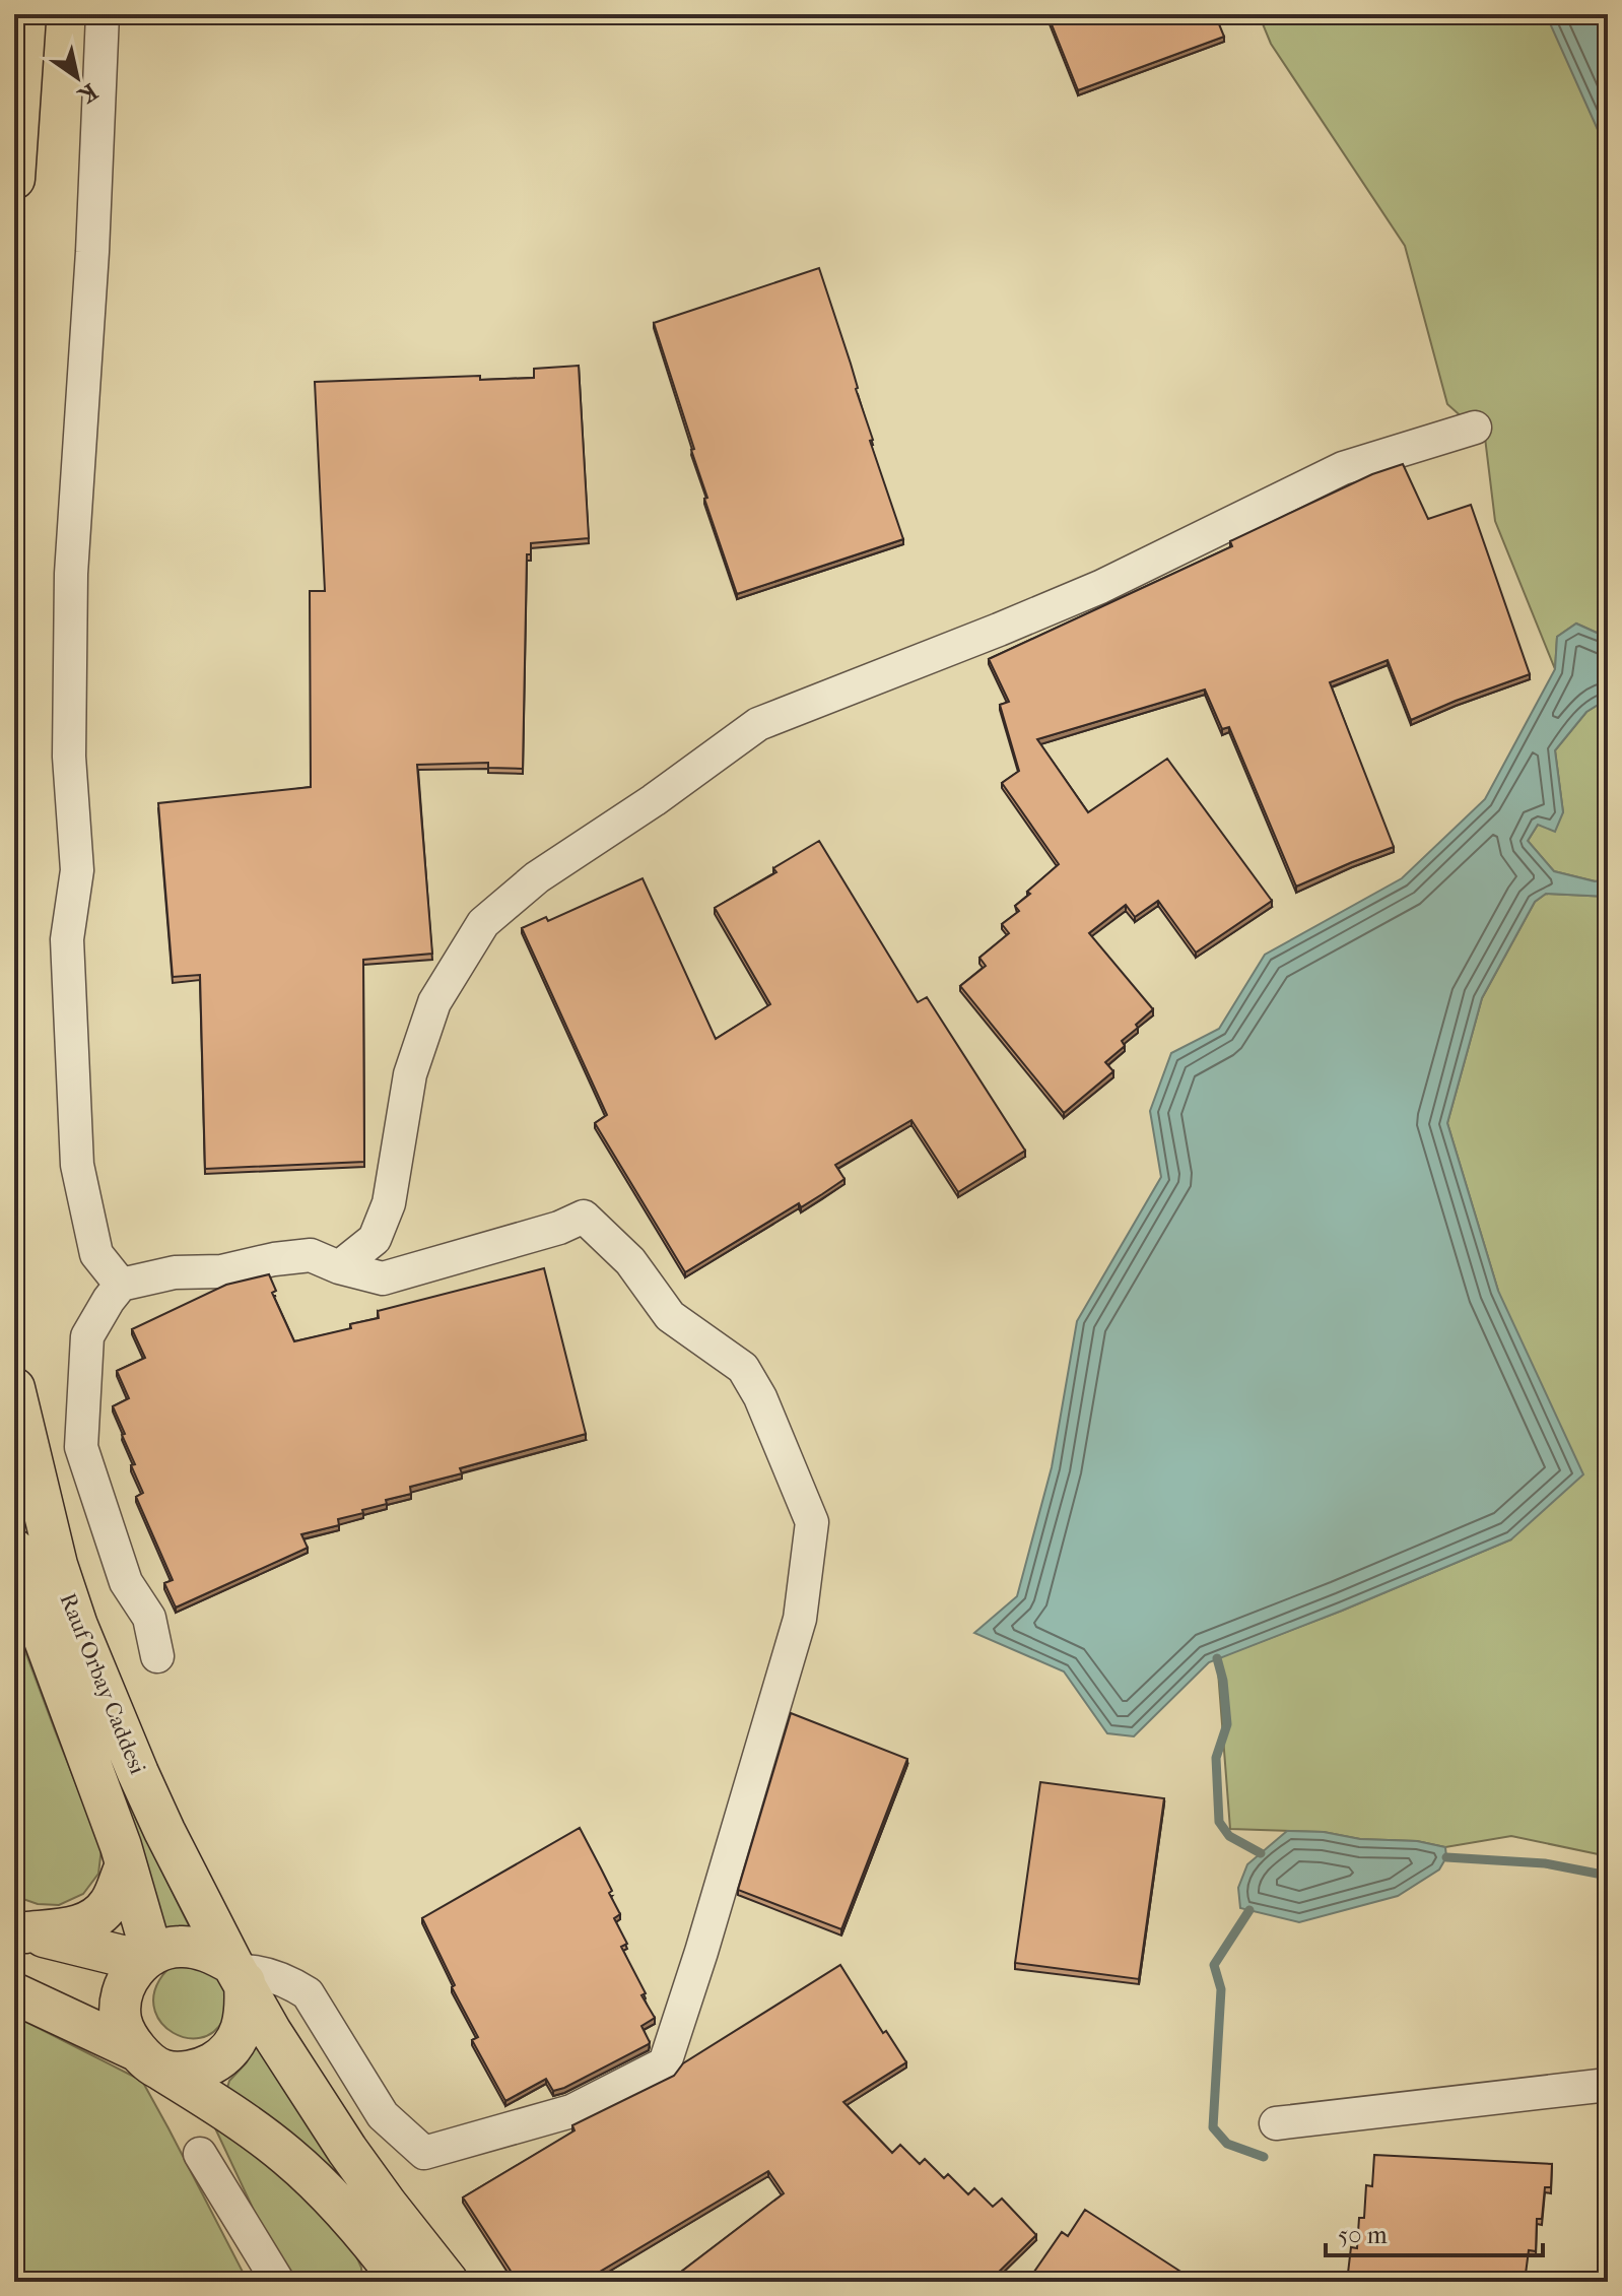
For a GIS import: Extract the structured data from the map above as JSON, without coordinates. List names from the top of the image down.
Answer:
{
  "streets": {
    "main road": ["Rauf Orbay Caddesi"]
  },
  "scale_bar": "50 m",
  "north": "bottom right"
}
